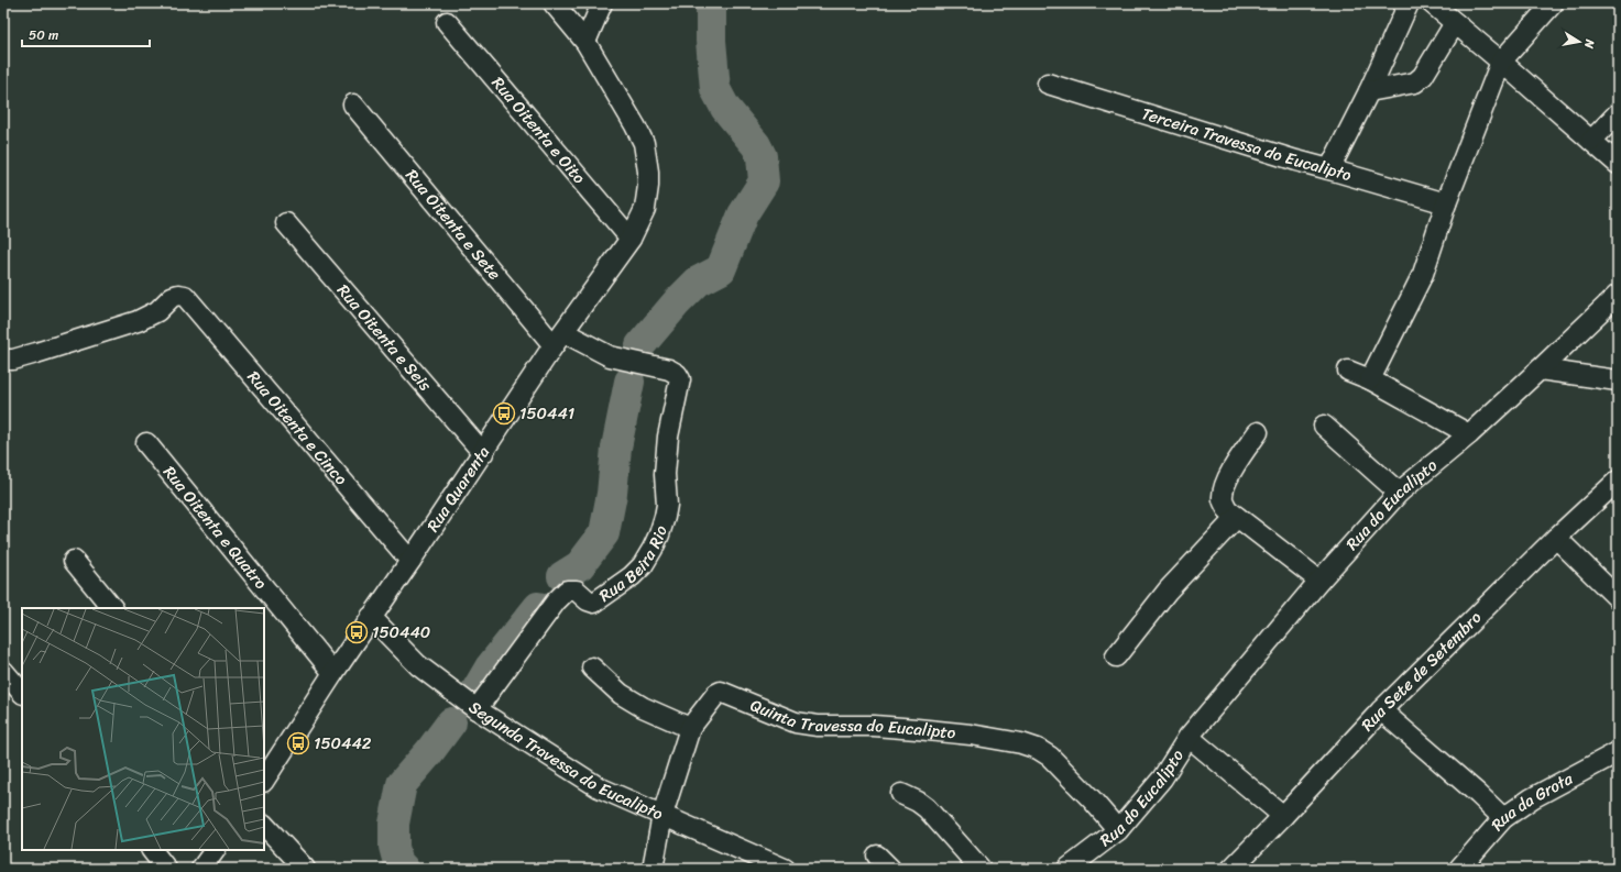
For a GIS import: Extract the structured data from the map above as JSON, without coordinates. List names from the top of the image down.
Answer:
{
  "streets": {
    "street": [
      "Rua Oitenta e Oito",
      "Terceira Travessa do Eucalipto",
      "Rua Oitenta e Sete",
      "Rua Oitenta e Seis",
      "Rua Oitenta e Cinco",
      "Rua Quarenta",
      "Rua do Eucalipto",
      "Rua Oitenta e Quatro",
      "Rua Beira Rio",
      "Rua Sete de Setembro",
      "Quinta Travessa do Eucalipto",
      "Segunda Travessa do Eucalipto",
      "Rua da Grota"
    ]
  },
  "crossings": [
    ["Rua Oitenta e Oito", "Rua Quarenta"],
    ["Rua Oitenta e Sete", "Rua Quarenta"],
    ["Rua Oitenta e Sete", "Rua Beira Rio"],
    ["Rua Oitenta e Seis", "Rua Quarenta"],
    ["Rua Oitenta e Cinco", "Rua Quarenta"],
    ["Rua Quarenta", "Rua Oitenta e Quatro"],
    ["Rua Quarenta", "Rua Beira Rio"],
    ["Rua Quarenta", "Segunda Travessa do Eucalipto"],
    ["Rua do Eucalipto", "Rua Sete de Setembro"],
    ["Rua do Eucalipto", "Quinta Travessa do Eucalipto"],
    ["Rua Beira Rio", "Segunda Travessa do Eucalipto"]
  ],
  "places": {
    "bus stop": ["150441", "150440", "150442"]
  },
  "scale_bar": "50 m",
  "north": "right"
}
